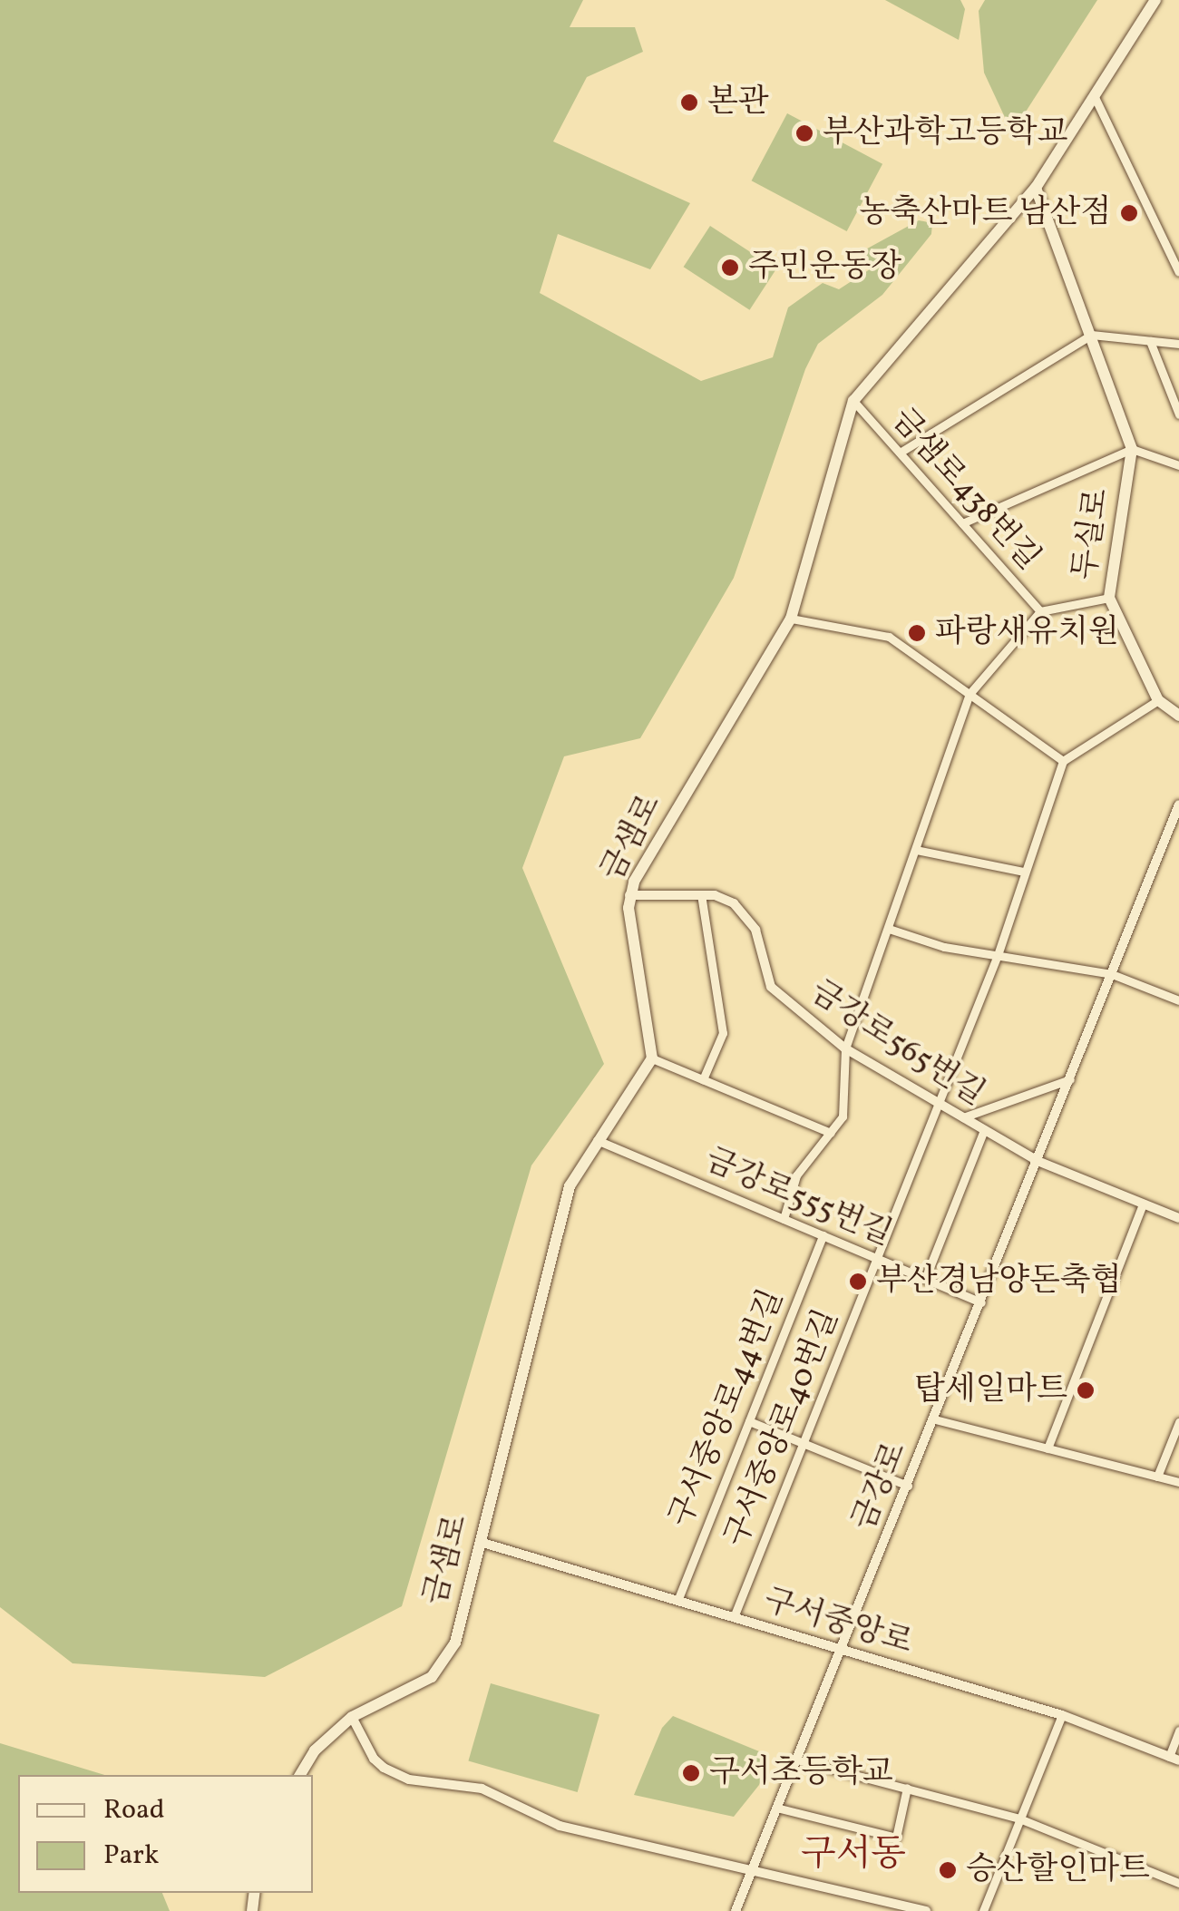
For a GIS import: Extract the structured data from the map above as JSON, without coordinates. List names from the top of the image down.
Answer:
{
  "streets": {
    "main road": ["두실로", "금샘로"],
    "street": [
      "금샘로438번길",
      "금강로565번길",
      "금강로555번길",
      "구서중앙로44번길",
      "구서중앙로40번길",
      "금강로",
      "구서중앙로"
    ]
  },
  "crossings": [
    ["금샘로438번길", "두실로"],
    ["금샘로438번길", "금샘로"],
    ["두실로", "금샘로"],
    ["금샘로", "금강로565번길"],
    ["금샘로", "금강로555번길"],
    ["금샘로", "구서중앙로"],
    ["금강로565번길", "금강로555번길"],
    ["금강로565번길", "구서중앙로40번길"],
    ["금강로565번길", "금강로"],
    ["금강로555번길", "구서중앙로44번길"],
    ["금강로555번길", "구서중앙로40번길"],
    ["금강로555번길", "금강로"],
    ["구서중앙로44번길", "구서중앙로"],
    ["구서중앙로40번길", "구서중앙로"],
    ["금강로", "구서중앙로"]
  ],
  "districts": ["구서동"],
  "places": [
    "본관",
    "부산과학고등학교",
    "농축산마트 남산점",
    "주민운동장",
    "파랑새유치원",
    "부산경남양돈축협",
    "탑세일마트",
    "구서초등학교",
    "승산할인마트"
  ],
  "legend": ["Road", "Park"]
}
